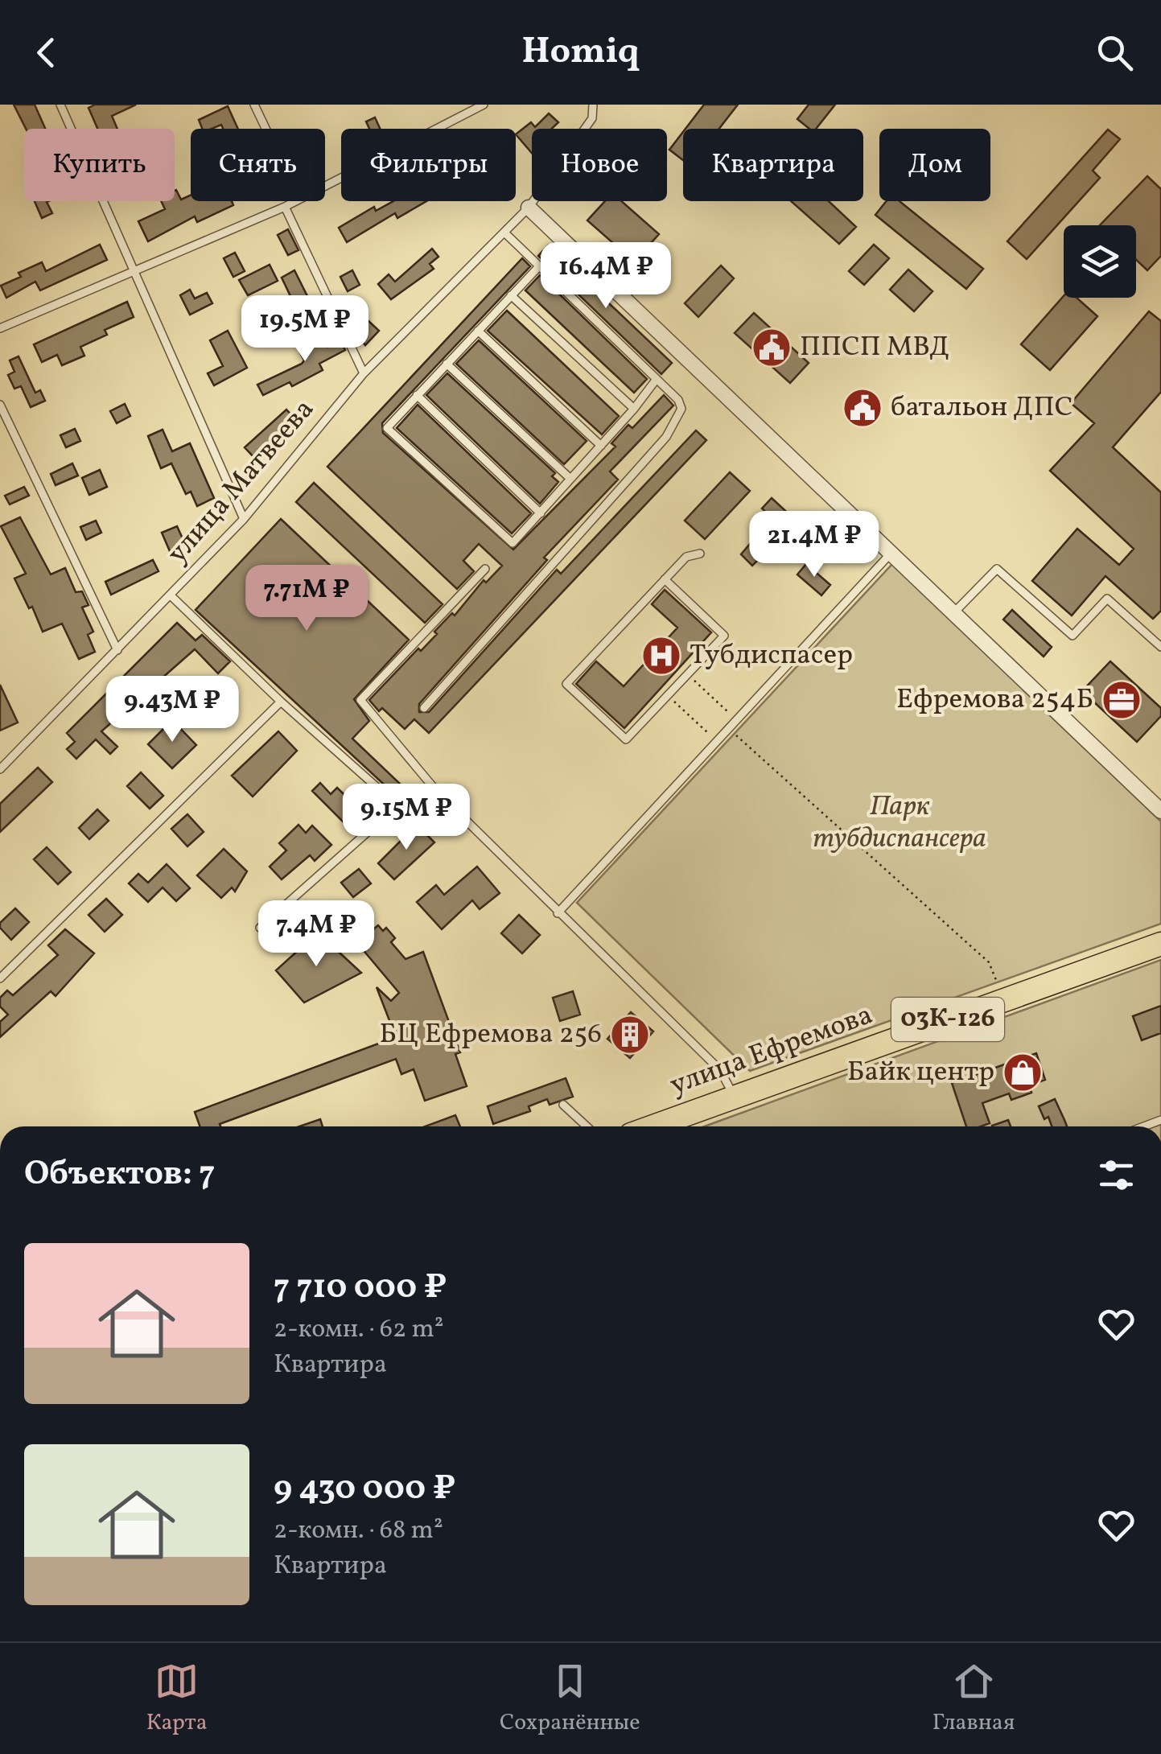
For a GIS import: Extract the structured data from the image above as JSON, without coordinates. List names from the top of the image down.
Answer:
{
  "streets": {
    "main road": ["03К-126", "улица Ефремова"],
    "lane": ["улица Матвеева"]
  },
  "parks": ["Парк тубдиспансера"],
  "places": {
    "public building": ["ППСП МВД", "батальон ДПС"],
    "hospital": ["Тубдиспасер"],
    "office": ["Ефремова 254Б"],
    "building": ["БЦ Ефремова 256"],
    "shop": ["Байк центр"]
  },
  "page": {
    "header": "Homiq",
    "chip": [
      "Купить",
      "Снять",
      "Фильтры",
      "Новое",
      "Квартира",
      "Дом"
    ],
    "price": [
      "16.4M ₽",
      "19.5M ₽",
      "21.4M ₽",
      "7.71M ₽",
      "9.43M ₽",
      "9.15M ₽",
      "7.4M ₽"
    ],
    "heading": "Объектов: 7",
    "list": [
      {
        "name": "7 710 000 ₽",
        "note": "2-комн. · 62 m² · Квартира"
      },
      {
        "name": "9 430 000 ₽",
        "note": "2-комн. · 68 m² · Квартира"
      }
    ],
    "tabs": ["Карта", "Сохранённые", "Главная"]
  }
}
